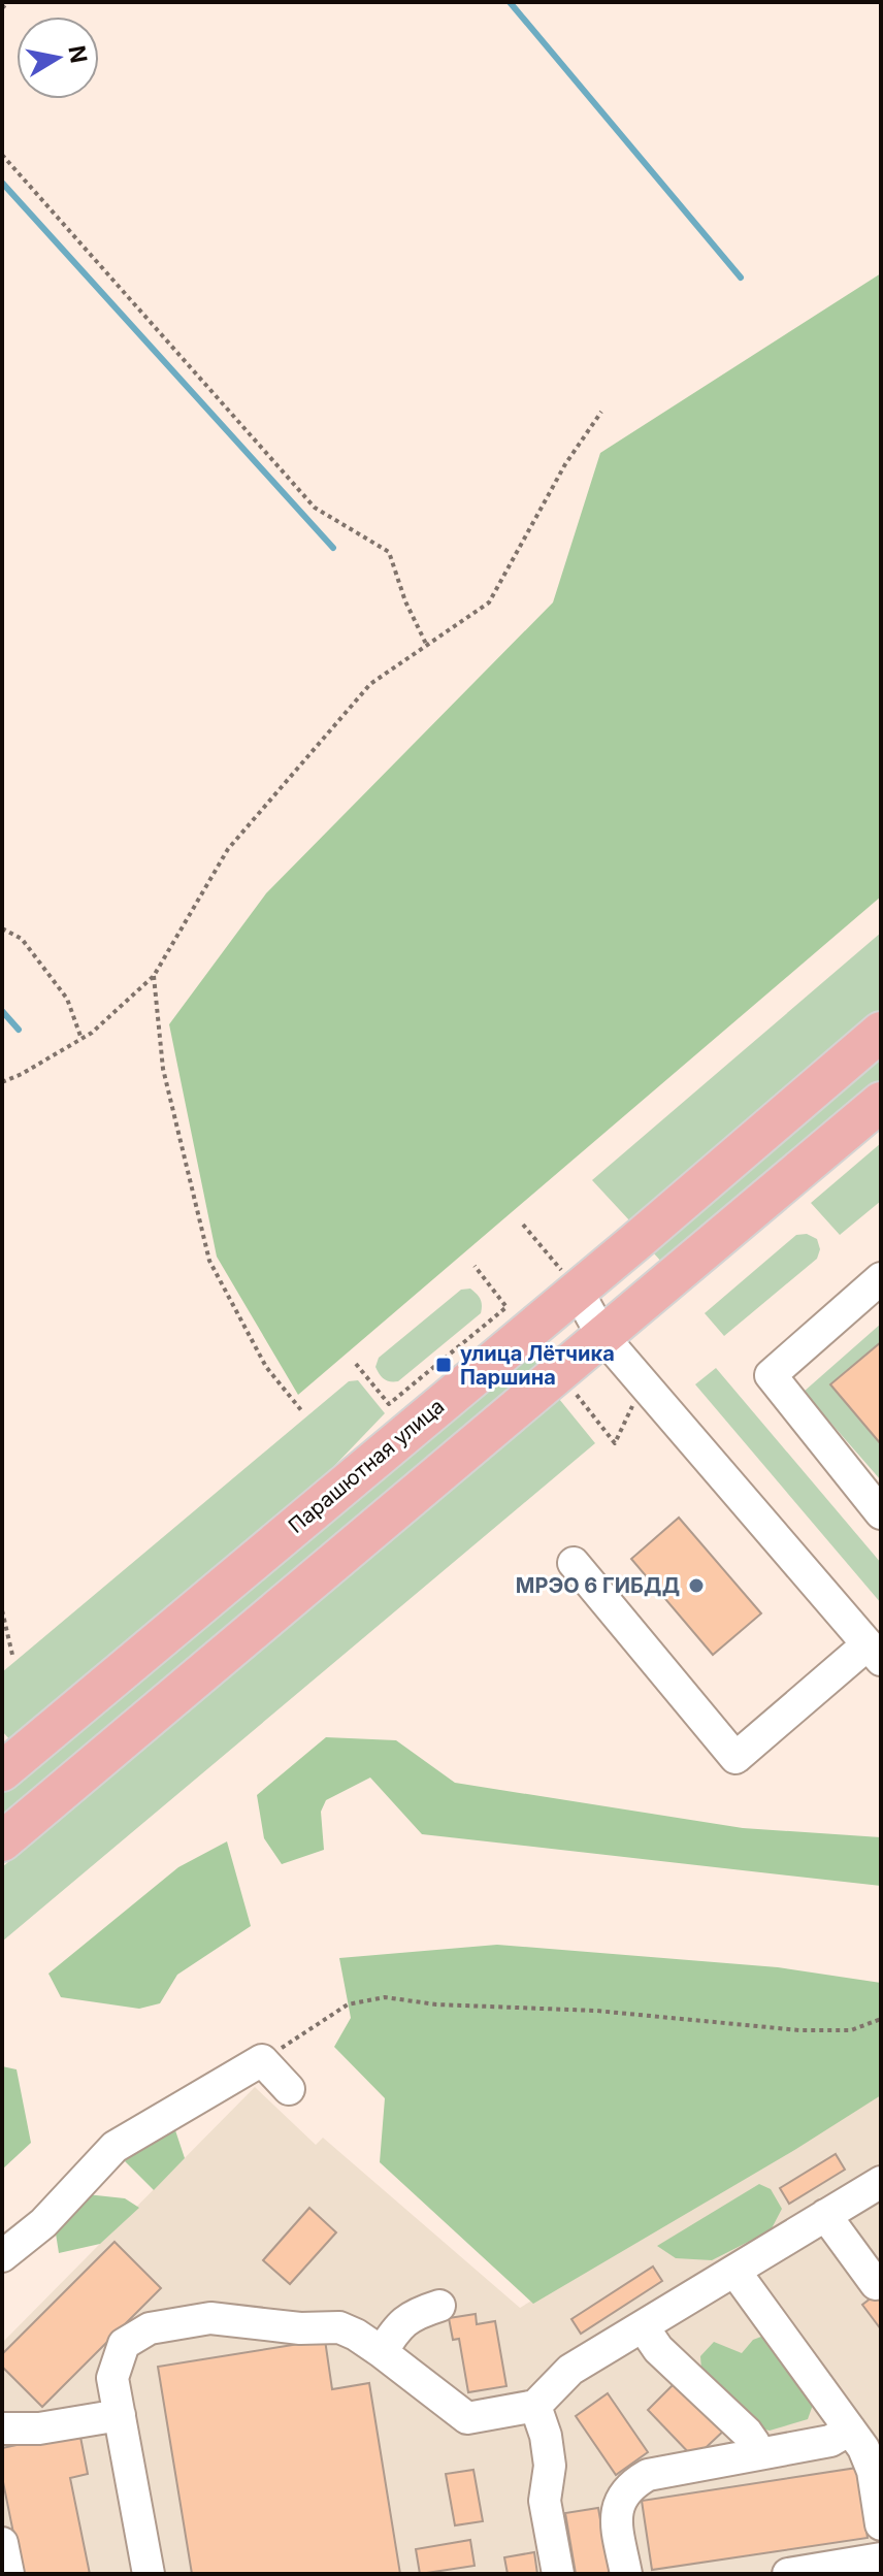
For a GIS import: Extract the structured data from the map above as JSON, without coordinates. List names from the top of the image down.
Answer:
{
  "streets": {
    "main road": ["Парашютная улица"]
  },
  "places": {
    "transit": ["улица Лётчика Паршина"],
    "other": ["МРЭО 6 ГИБДД"]
  },
  "north": "right"
}
